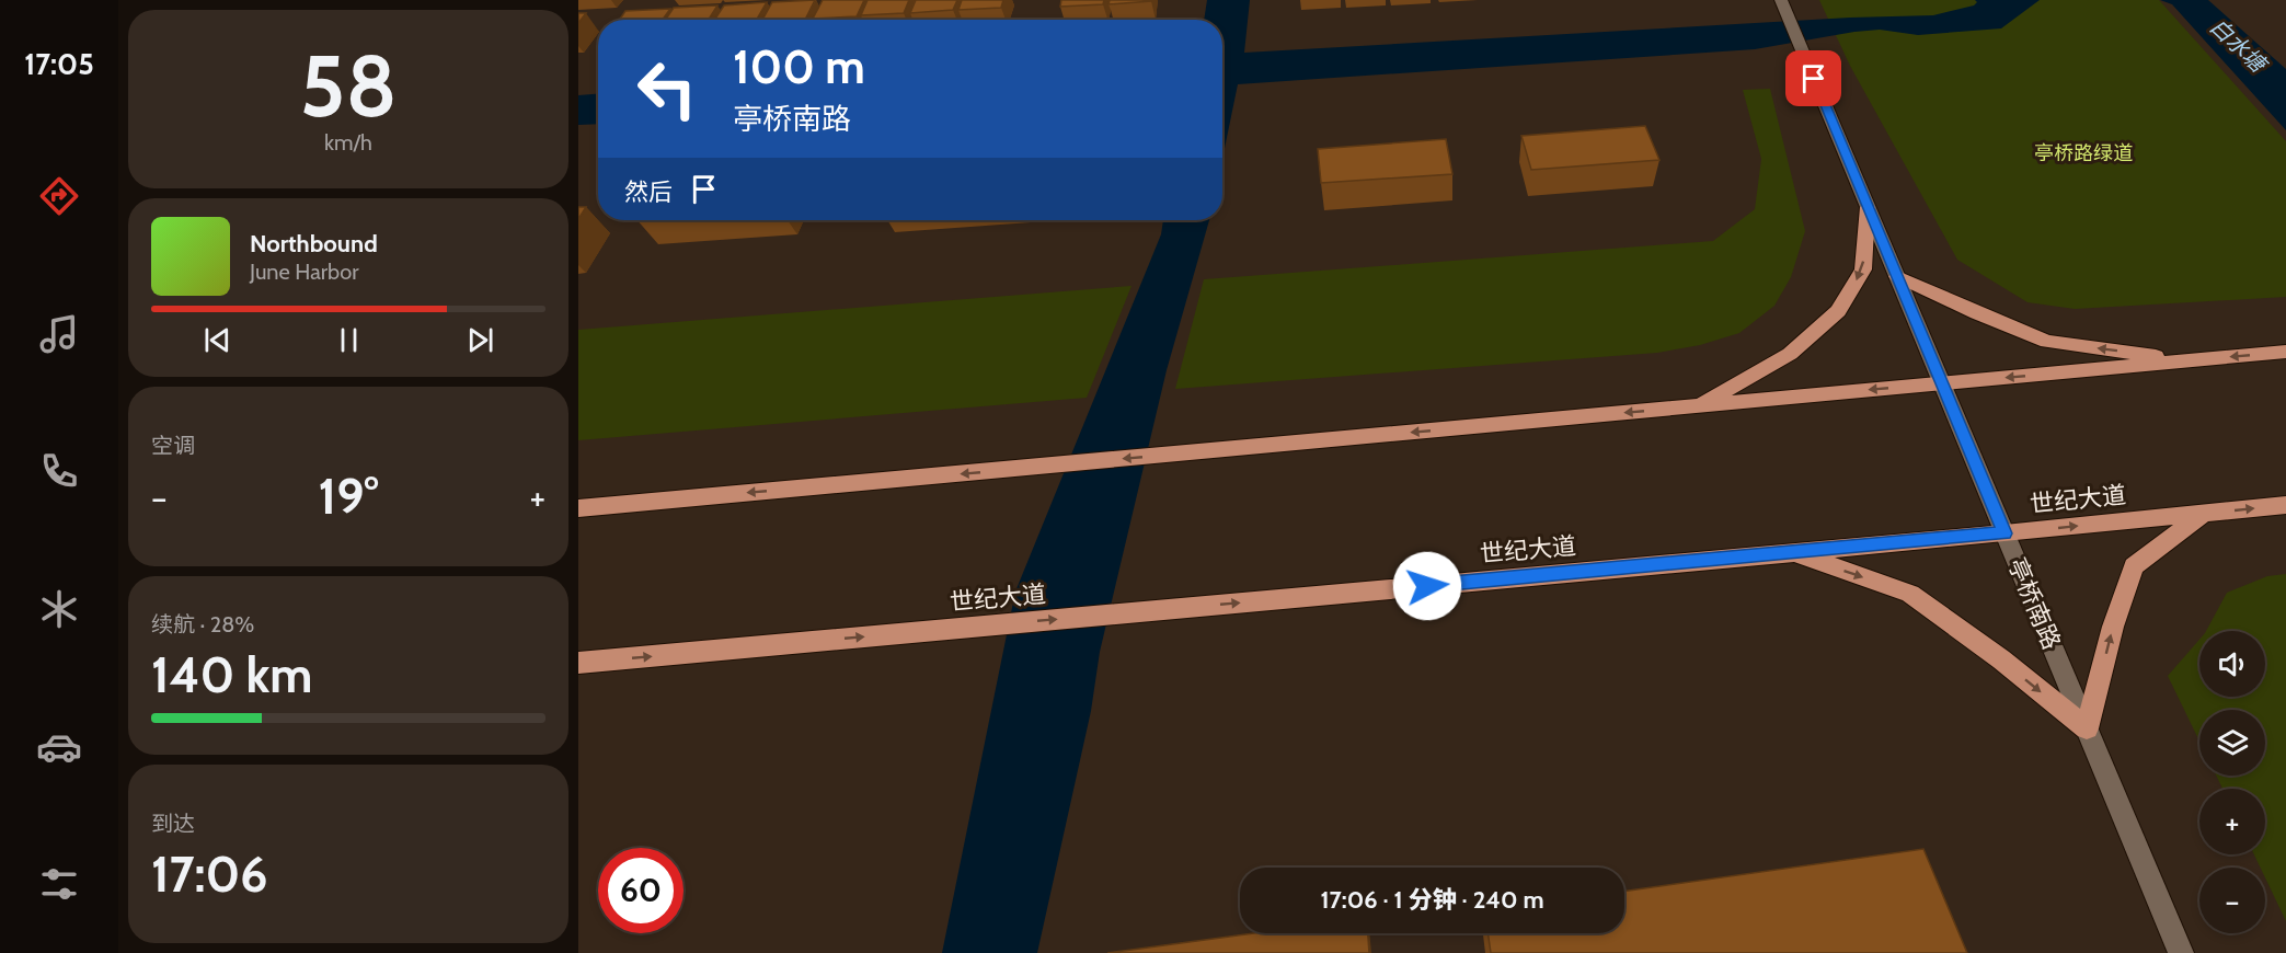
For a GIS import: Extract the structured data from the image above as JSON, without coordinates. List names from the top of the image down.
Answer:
{
  "streets": {
    "main road": ["世纪大道"],
    "street": ["亭桥南路"]
  },
  "crossings": [
    ["世纪大道", "亭桥南路"]
  ],
  "water": ["白水塘"],
  "parks": ["亭桥路绿道"],
  "page": {
    "tabs": "17:05",
    "tile": [
      ["58", "km/h"],
      "空调",
      ["续航 · 28%", "140 km"],
      ["到达", "17:06"]
    ],
    "turn": ["100 m", "亭桥南路"],
    "then": "然后",
    "song": ["Northbound", "June Harbor"],
    "heat": ["−", "19°", "+"],
    "map_buttons": ["+", "−"],
    "limit": "60",
    "trip": "17:06 · 1 分钟 · 240 m"
  }
}
